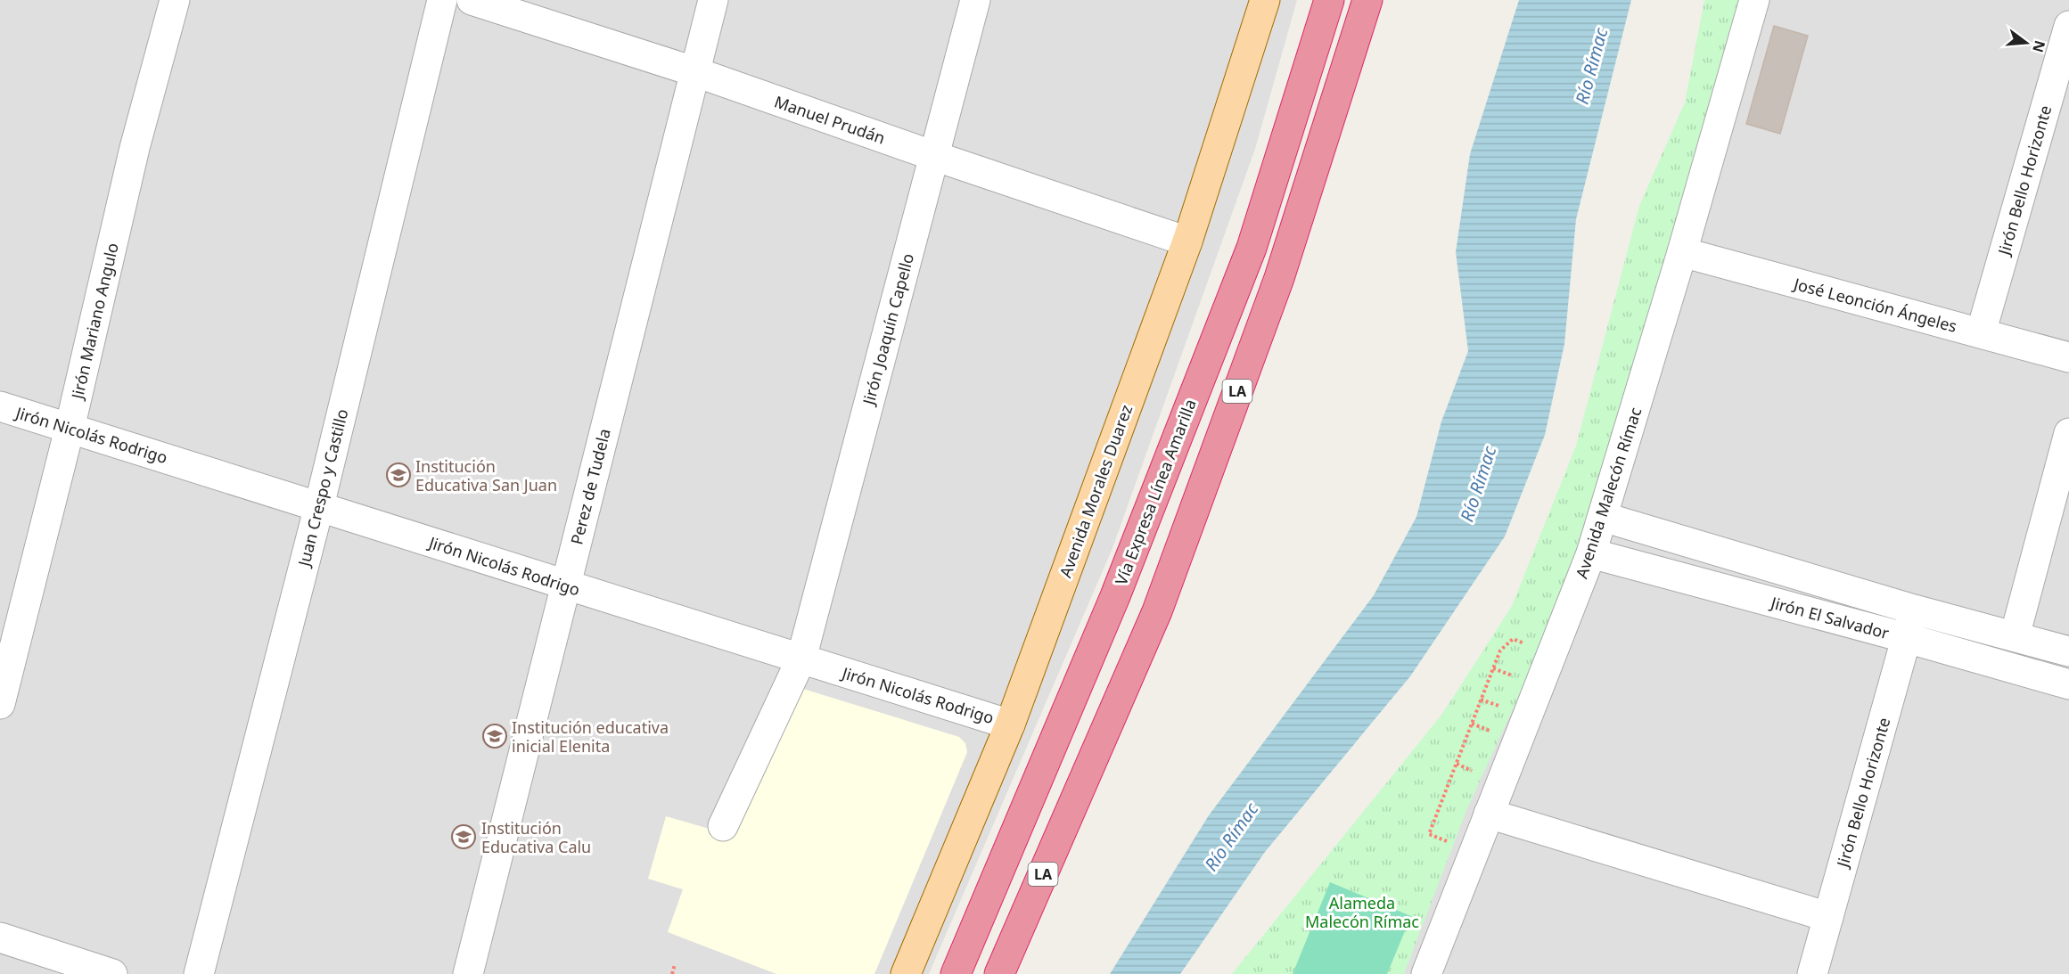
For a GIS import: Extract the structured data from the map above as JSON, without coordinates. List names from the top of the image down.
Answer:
{
  "streets": {
    "highway": ["LA", "Vía Expresa Línea Amarilla"],
    "main road": ["Avenida Morales Duarez"],
    "street": [
      "Manuel Prudán",
      "Jirón Bello Horizonte",
      "José Leonción Ángeles",
      "Jirón Mariano Angulo",
      "Jirón Joaquín Capello",
      "Jirón Nicolás Rodrigo",
      "Perez de Tudela",
      "Juan Crespo y Castillo",
      "Avenida Malecón Rímac",
      "Jirón El Salvador"
    ]
  },
  "crossings": [
    ["Manuel Prudán", "Jirón Joaquín Capello"],
    ["Manuel Prudán", "Perez de Tudela"],
    ["Manuel Prudán", "Avenida Morales Duarez"],
    ["Jirón Bello Horizonte", "José Leonción Ángeles"],
    ["Jirón Bello Horizonte", "Jirón El Salvador"],
    ["José Leonción Ángeles", "Avenida Malecón Rímac"],
    ["Jirón Mariano Angulo", "Jirón Nicolás Rodrigo"],
    ["Jirón Joaquín Capello", "Jirón Nicolás Rodrigo"],
    ["Jirón Nicolás Rodrigo", "Perez de Tudela"],
    ["Jirón Nicolás Rodrigo", "Juan Crespo y Castillo"],
    ["Jirón Nicolás Rodrigo", "Avenida Morales Duarez"],
    ["Avenida Malecón Rímac", "Jirón El Salvador"]
  ],
  "water": ["Río Rímac"],
  "parks": ["Alameda Malecón Rímac"],
  "places": {
    "school or university": ["Institución Educativa San Juan", "Institución educativa inicial Elenita", "Institución Educativa Calu"]
  },
  "north": "right"
}
